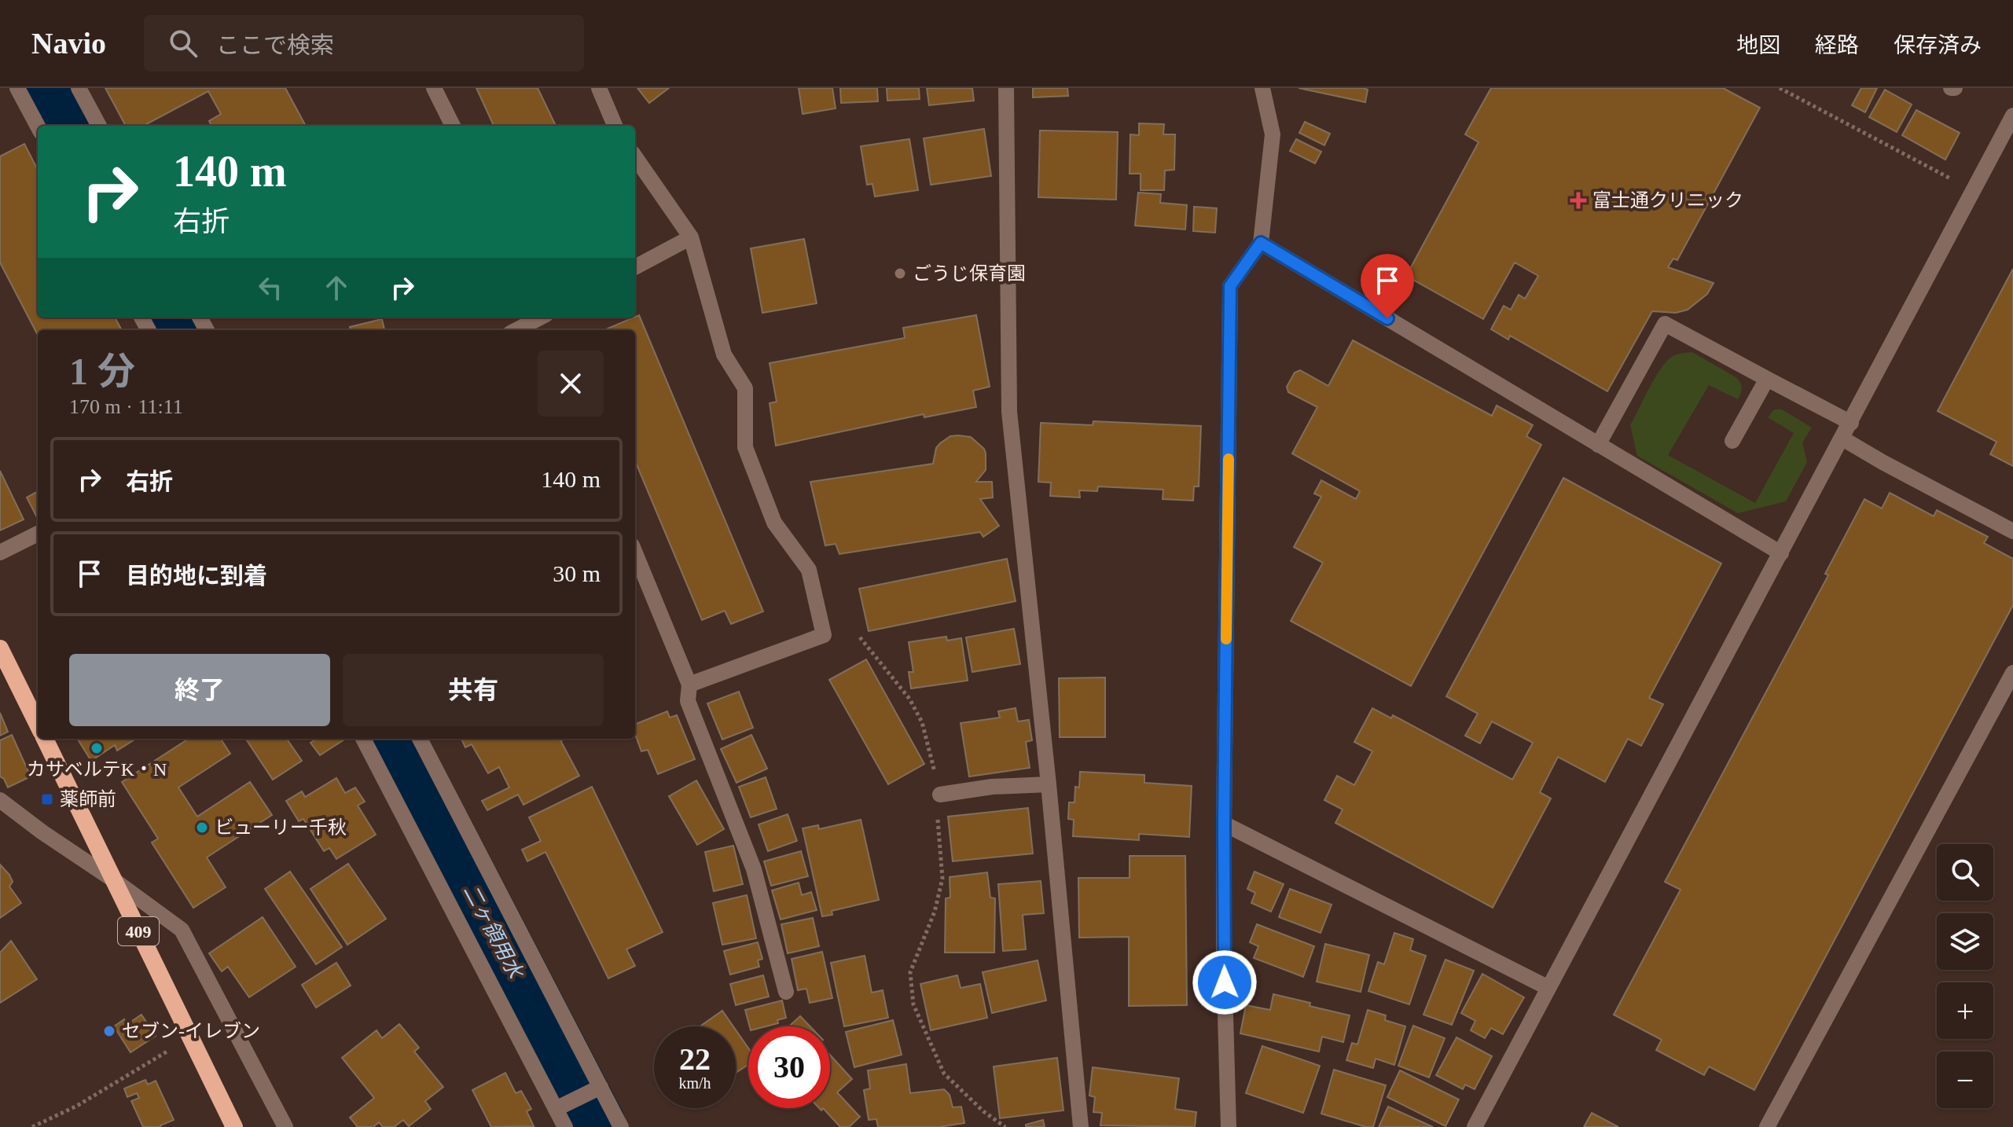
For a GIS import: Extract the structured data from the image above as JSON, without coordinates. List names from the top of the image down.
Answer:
{
  "streets": {
    "highway": ["409"]
  },
  "water": ["二ヶ領用水"],
  "places": {
    "health": ["富士通クリニック"],
    "other": [
      "ごうじ保育園",
      "カサベルテK・N",
      "ビューリー千秋",
      "セブン-イレブン"
    ],
    "transit": ["薬師前"]
  },
  "page": {
    "header": "Navio",
    "search": "ここで検索",
    "nav": ["地図", "経路", "保存済み"],
    "turn": ["140 m", "右折"],
    "heading": ["1 分", "170 m · 11:11"],
    "list": [
      {
        "name": "右折",
        "value": "140 m"
      },
      {
        "name": "目的地に到着",
        "value": "30 m"
      }
    ],
    "buttons": ["終了", "共有"],
    "map_buttons": ["+", "−"],
    "speed": "22 km/h",
    "limit": "30"
  }
}
